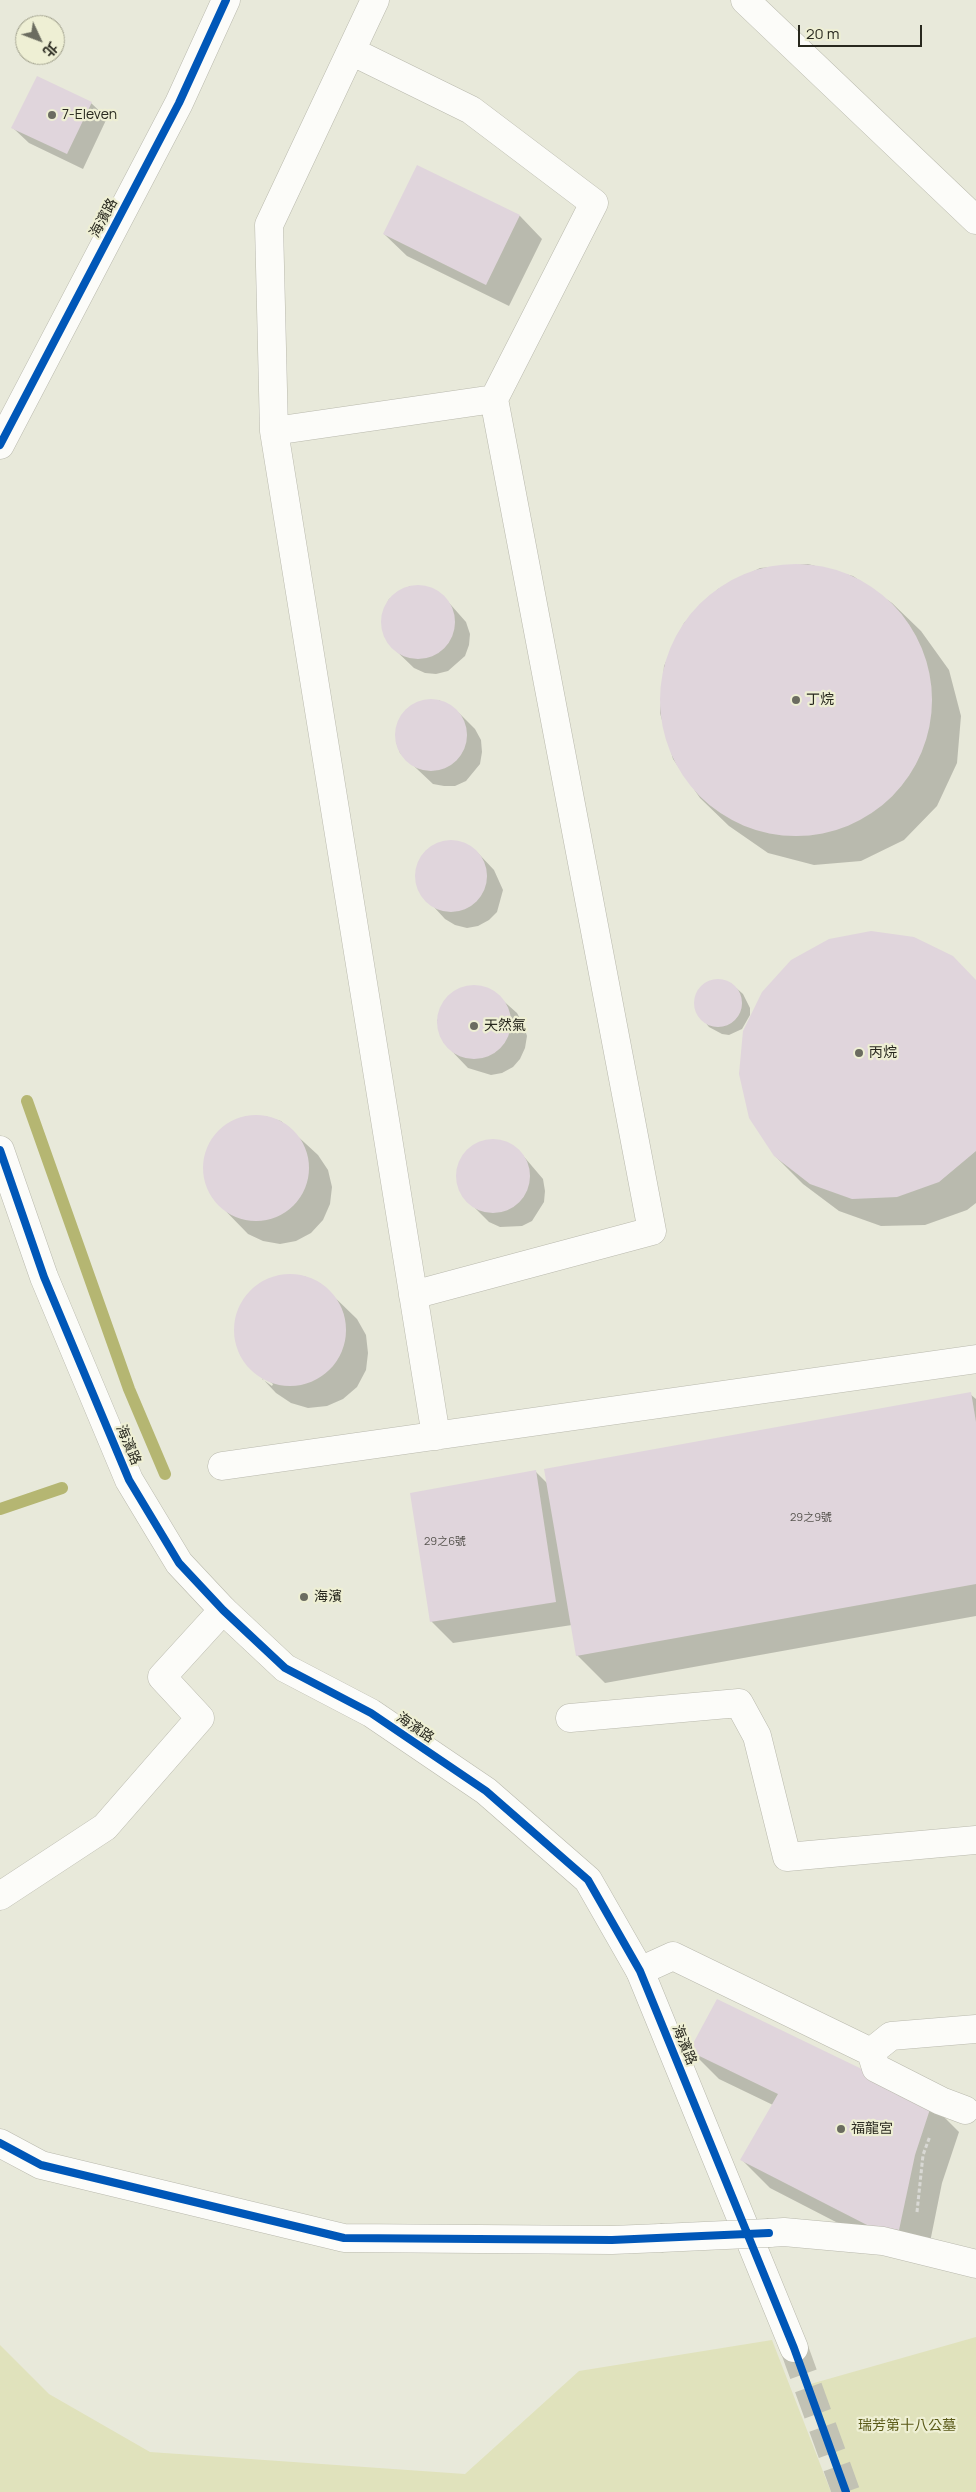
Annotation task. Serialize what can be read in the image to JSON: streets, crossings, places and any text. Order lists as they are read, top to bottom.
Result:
{
  "streets": {
    "main road": ["海濱路"]
  },
  "parks": ["瑞芳第十八公墓"],
  "places": [
    "7-Eleven",
    "丁烷",
    "天然氣",
    "丙烷",
    "海濱",
    "福龍宮"
  ],
  "house_numbers": ["29之9號", "29之6號"],
  "scale_bar": "20 m",
  "north": "bottom right"
}
